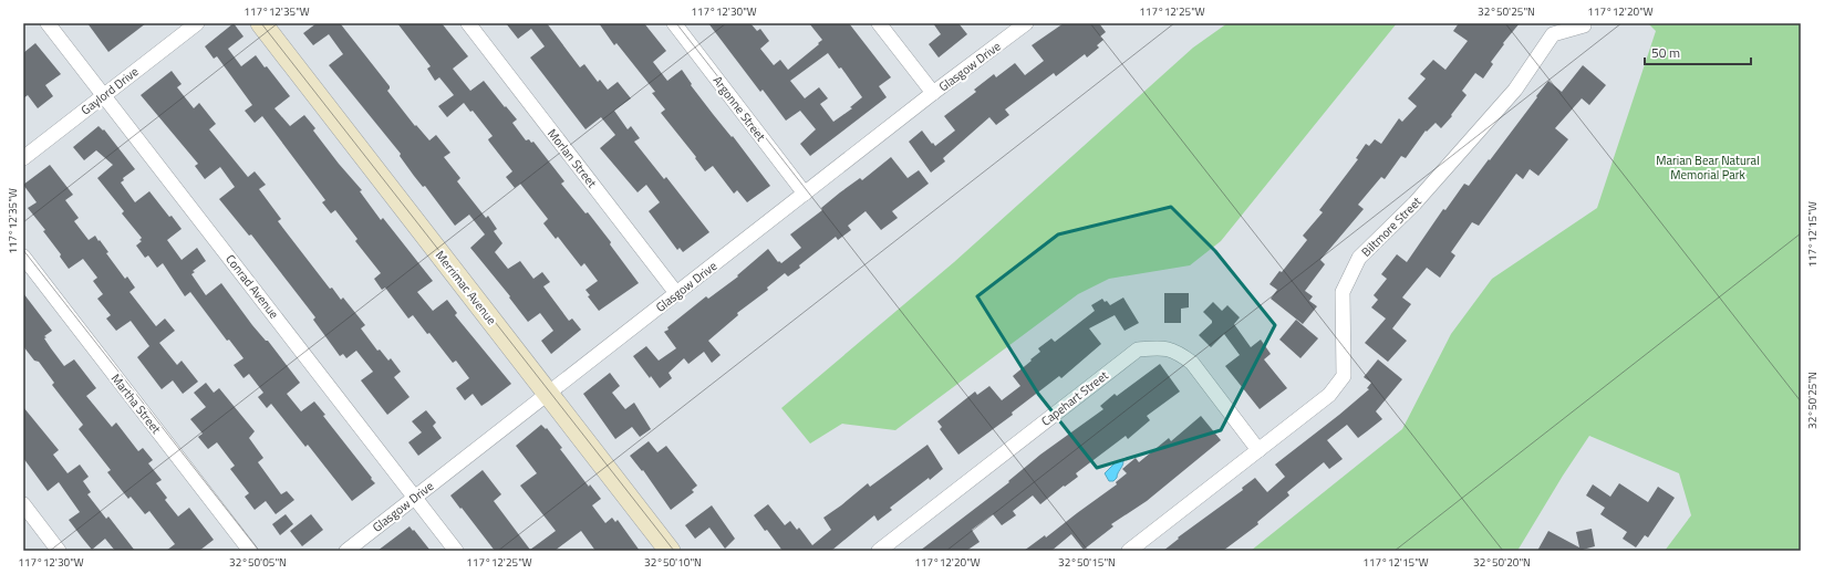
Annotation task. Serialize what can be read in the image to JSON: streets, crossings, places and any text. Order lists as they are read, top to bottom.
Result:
{
  "streets": {
    "street": [
      "Glasgow Drive",
      "Gaylord Drive",
      "Argonne Street",
      "Morlan Street",
      "Biltmore Street",
      "Conrad Avenue",
      "Merrimac Avenue",
      "Capehart Street",
      "Martha Street"
    ]
  },
  "crossings": [
    ["Glasgow Drive", "Argonne Street"],
    ["Glasgow Drive", "Morlan Street"],
    ["Glasgow Drive", "Conrad Avenue"],
    ["Glasgow Drive", "Merrimac Avenue"],
    ["Gaylord Drive", "Conrad Avenue"],
    ["Biltmore Street", "Capehart Street"]
  ],
  "parks": ["Marian Bear Natural Memorial Park"],
  "scale_bar": "50 m",
  "coordinates": [
    "117°12'35\"W",
    "117°12'30\"W",
    "117°12'25\"W",
    "32°50'25\"N",
    "117°12'20\"W",
    "117°12'15\"W",
    "32°50'05\"N",
    "32°50'10\"N",
    "32°50'15\"N",
    "32°50'20\"N"
  ]
}
